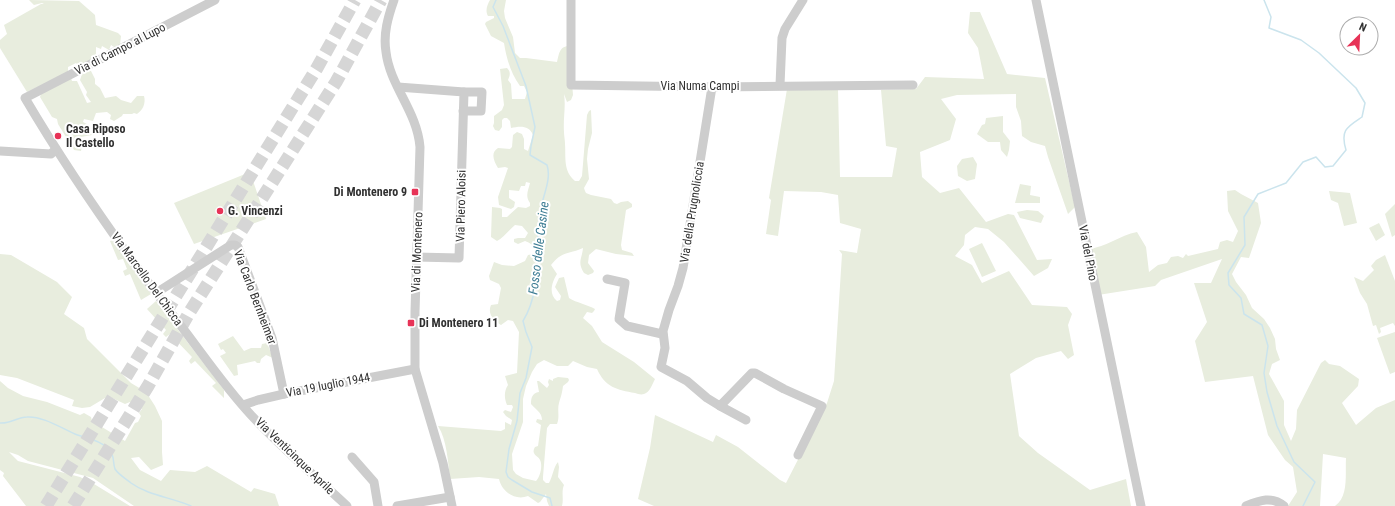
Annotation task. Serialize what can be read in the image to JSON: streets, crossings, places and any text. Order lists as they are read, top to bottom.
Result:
{
  "streets": {
    "street": [
      "Via di Campo al Lupo",
      "Via Numa Campi",
      "Via Piero Aloisi",
      "Via della Prugnoliccia",
      "Via di Montenero",
      "Via del Pino",
      "Via Marcello Del Chicca",
      "Via Carlo Bernheimer",
      "Via 19 luglio 1944",
      "Via Venticinque Aprile"
    ]
  },
  "crossings": [
    ["Via di Campo al Lupo", "Via Marcello Del Chicca"],
    ["Via Numa Campi", "Via della Prugnoliccia"],
    ["Via Piero Aloisi", "Via di Montenero"],
    ["Via di Montenero", "Via 19 luglio 1944"],
    ["Via Marcello Del Chicca", "Via Carlo Bernheimer"],
    ["Via Marcello Del Chicca", "Via 19 luglio 1944"],
    ["Via Marcello Del Chicca", "Via Venticinque Aprile"],
    ["Via Carlo Bernheimer", "Via 19 luglio 1944"],
    ["Via 19 luglio 1944", "Via Venticinque Aprile"]
  ],
  "water": ["Fosso delle Casine"],
  "places": {
    "other": ["Casa Riposo Il Castello", "G. Vincenzi"],
    "transit": ["Di Montenero 9", "Di Montenero 11"]
  },
  "north": "top right"
}
